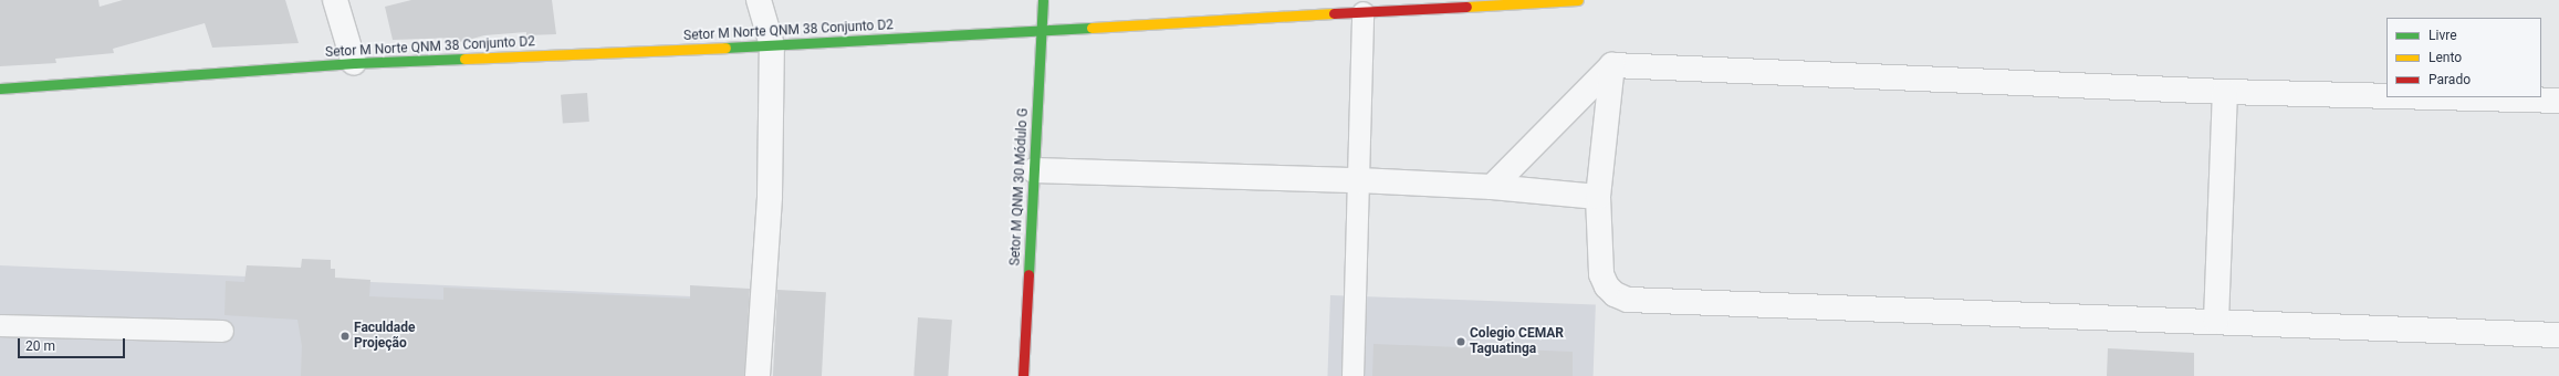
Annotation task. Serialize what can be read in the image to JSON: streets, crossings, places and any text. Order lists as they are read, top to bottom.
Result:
{
  "streets": {
    "street": ["Setor M Norte QNM 38 Conjunto D2", "Setor M QNM 30 Módulo G"]
  },
  "crossings": [
    ["Setor M Norte QNM 38 Conjunto D2", "Setor M QNM 30 Módulo G"]
  ],
  "places": ["Faculdade Projeção", "Colegio CEMAR Taguatinga"],
  "legend": ["Livre", "Lento", "Parado"],
  "scale_bar": "20 m"
}
